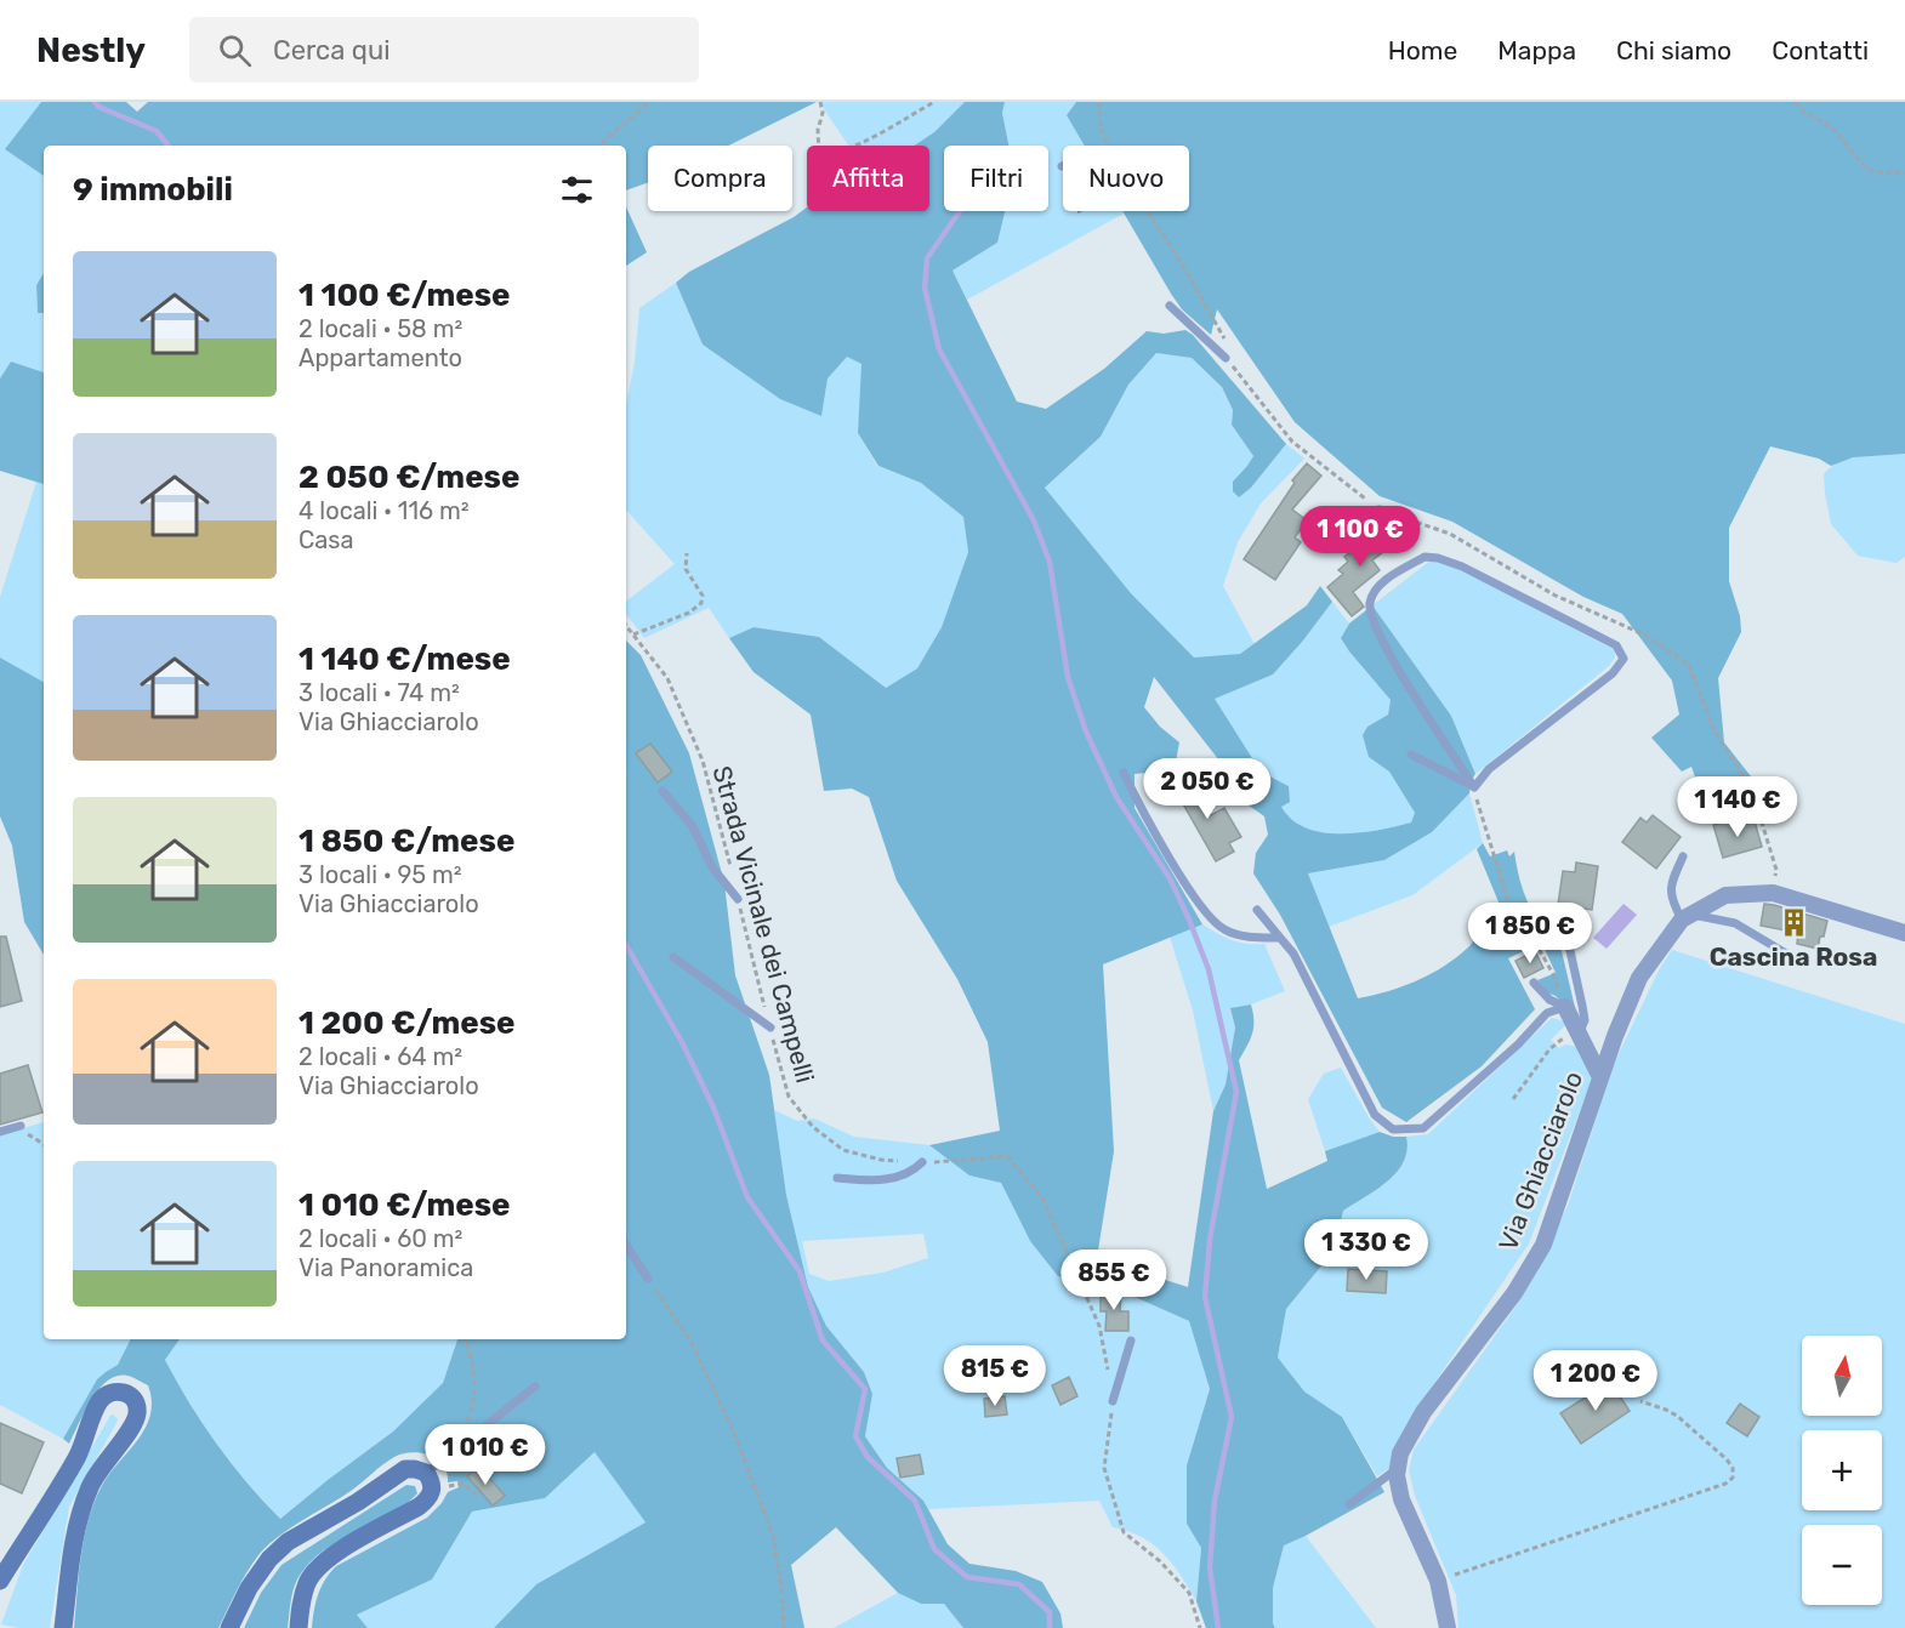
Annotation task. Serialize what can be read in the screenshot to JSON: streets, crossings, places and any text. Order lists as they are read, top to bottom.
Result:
{
  "streets": {
    "street": ["Via Ghiacciarolo"],
    "path": ["Strada Vicinale dei Campelli"]
  },
  "places": {
    "building": ["Cascina Rosa"]
  },
  "north": "top",
  "page": {
    "header": "Nestly",
    "search": "Cerca qui",
    "nav": [
      "Home",
      "Mappa",
      "Chi siamo",
      "Contatti"
    ],
    "chip": [
      "Compra",
      "Affitta",
      "Filtri",
      "Nuovo"
    ],
    "heading": "9 immobili",
    "list": [
      {
        "name": "1 100 €/mese",
        "note": "2 locali · 58 m² · Appartamento"
      },
      {
        "name": "2 050 €/mese",
        "note": "4 locali · 116 m² · Casa"
      },
      {
        "name": "1 140 €/mese",
        "note": "3 locali · 74 m² · Via Ghiacciarolo"
      },
      {
        "name": "1 850 €/mese",
        "note": "3 locali · 95 m² · Via Ghiacciarolo"
      },
      {
        "name": "1 200 €/mese",
        "note": "2 locali · 64 m² · Via Ghiacciarolo"
      },
      {
        "name": "1 010 €/mese",
        "note": "2 locali · 60 m² · Via Panoramica"
      }
    ],
    "price": [
      "1 100 €",
      "2 050 €",
      "1 140 €",
      "1 850 €",
      "1 330 €",
      "855 €",
      "815 €",
      "1 200 €",
      "1 010 €"
    ],
    "map_buttons": ["+", "−"]
  }
}
